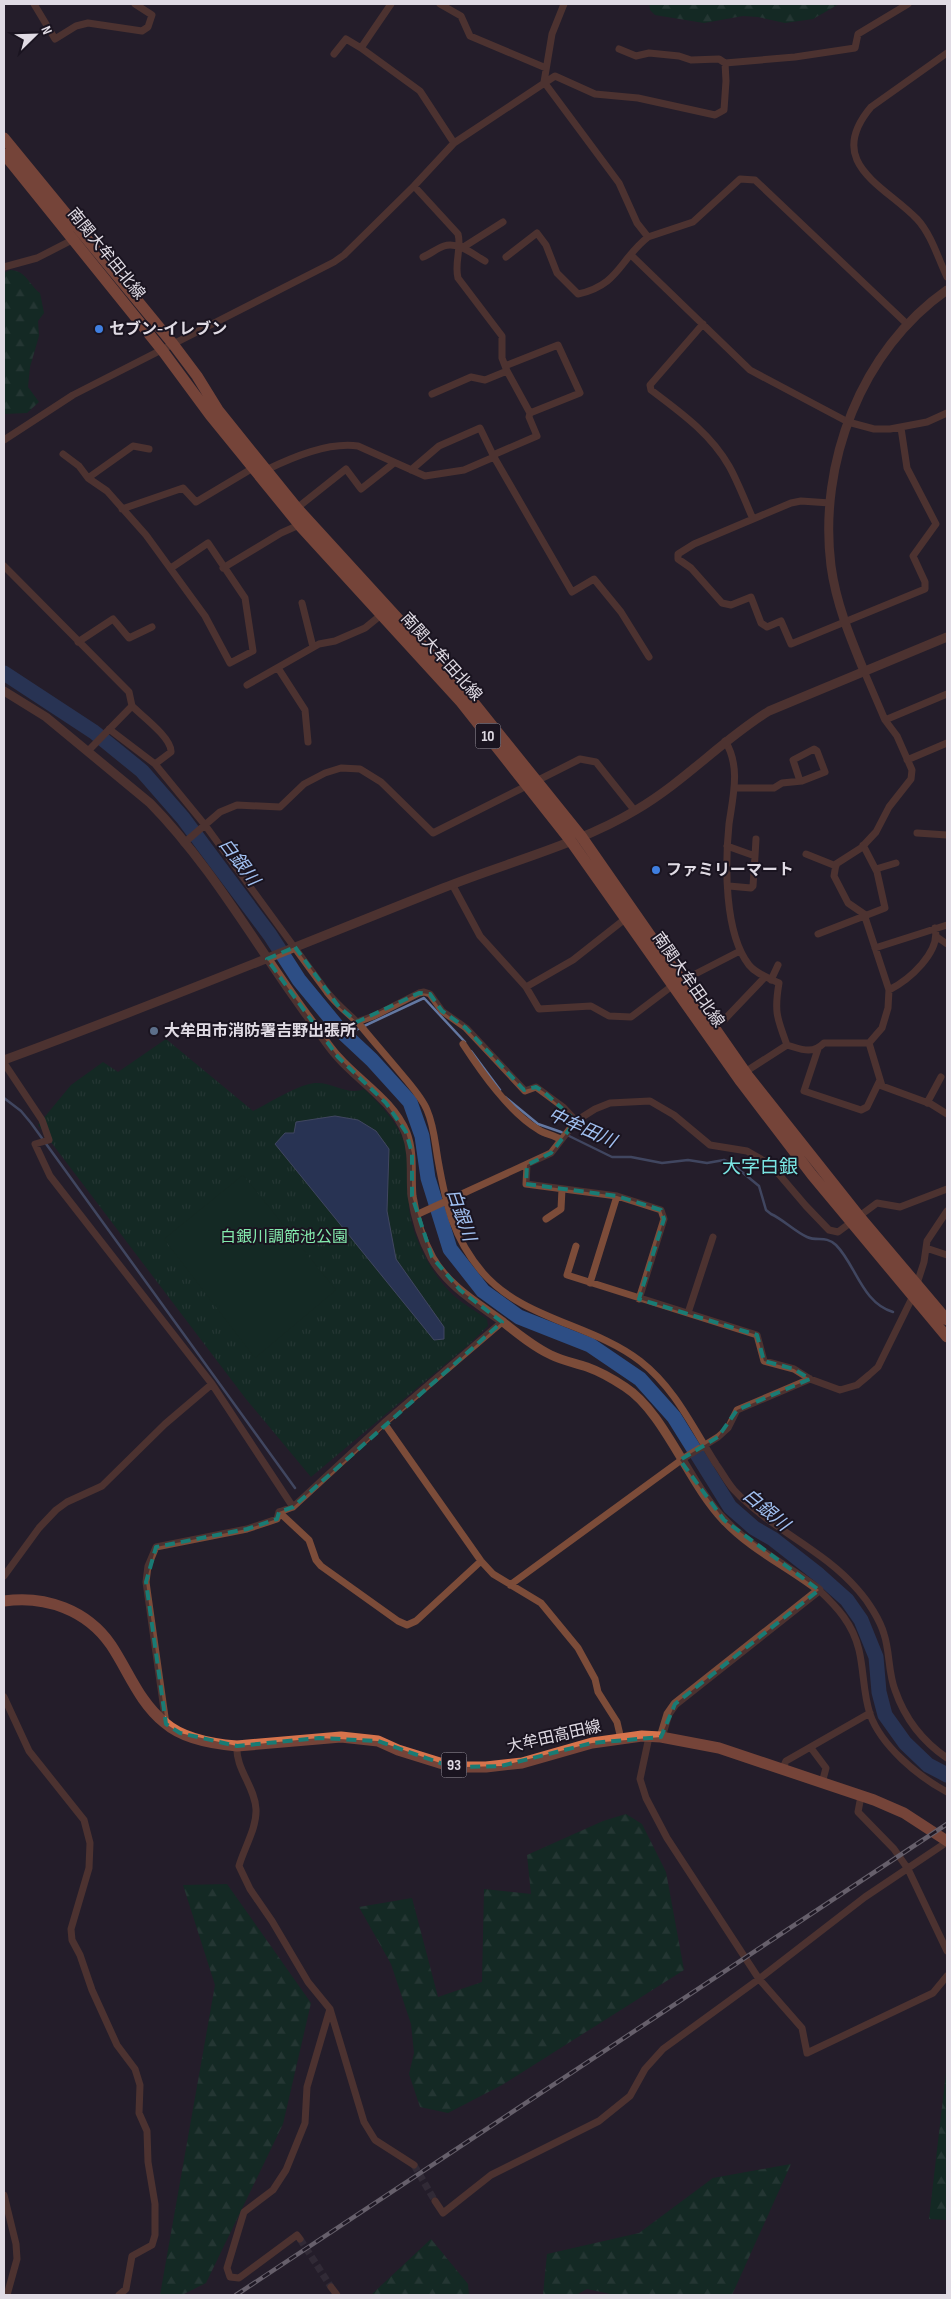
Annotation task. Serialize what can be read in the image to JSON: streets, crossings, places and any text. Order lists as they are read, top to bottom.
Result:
{
  "streets": {
    "main road": [
      "南関大牟田北線",
      "10",
      "大牟田高田線",
      "93"
    ]
  },
  "districts": ["大字白銀"],
  "water": ["白銀川", "中牟田川"],
  "parks": ["白銀川調節池公園"],
  "places": ["セブン-イレブン", "ファミリーマート", "大牟田市消防署吉野出張所"],
  "north": "top right"
}
